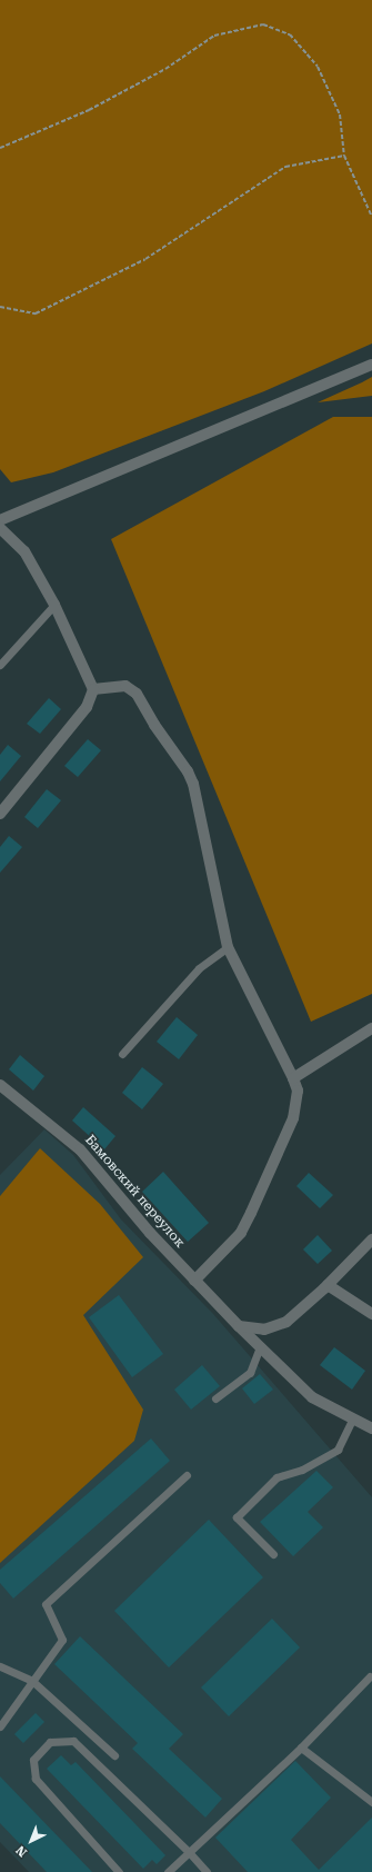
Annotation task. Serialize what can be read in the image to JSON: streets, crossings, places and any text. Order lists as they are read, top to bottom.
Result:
{
  "streets": {
    "street": ["Бамовский переулок"]
  },
  "north": "bottom left"
}
